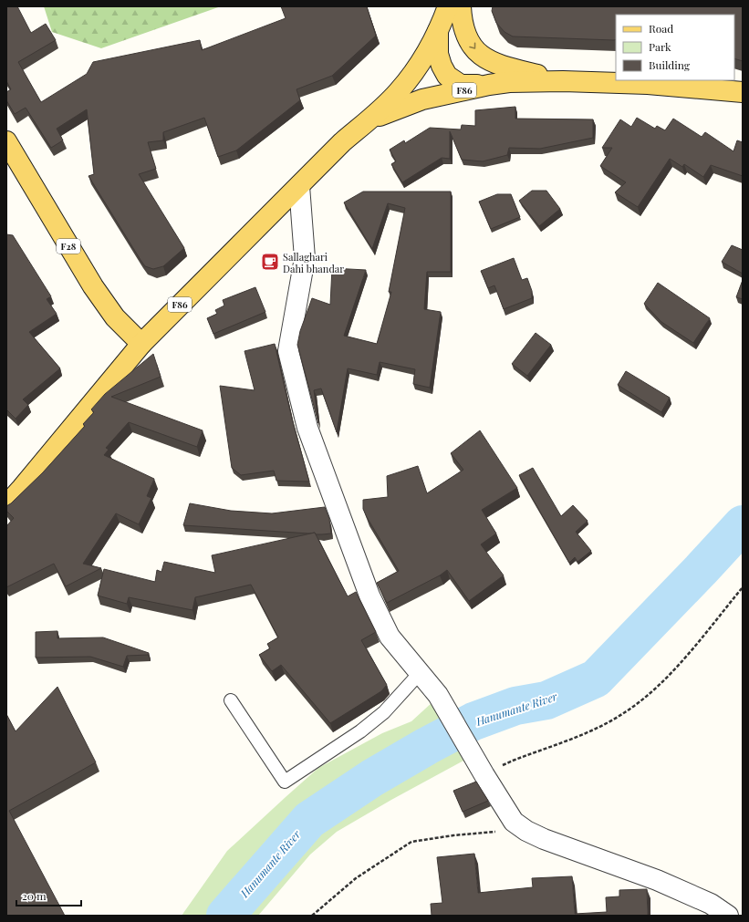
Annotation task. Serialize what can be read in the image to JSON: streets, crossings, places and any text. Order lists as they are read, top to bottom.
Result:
{
  "streets": {
    "main road": ["F86", "F28"]
  },
  "crossings": [
    ["F86", "F28"]
  ],
  "water": ["Hanumante River"],
  "places": {
    "cafe": ["Sallaghari Dahi bhandar"]
  },
  "legend": ["Road", "Park", "Building"],
  "scale_bar": "20 m"
}
